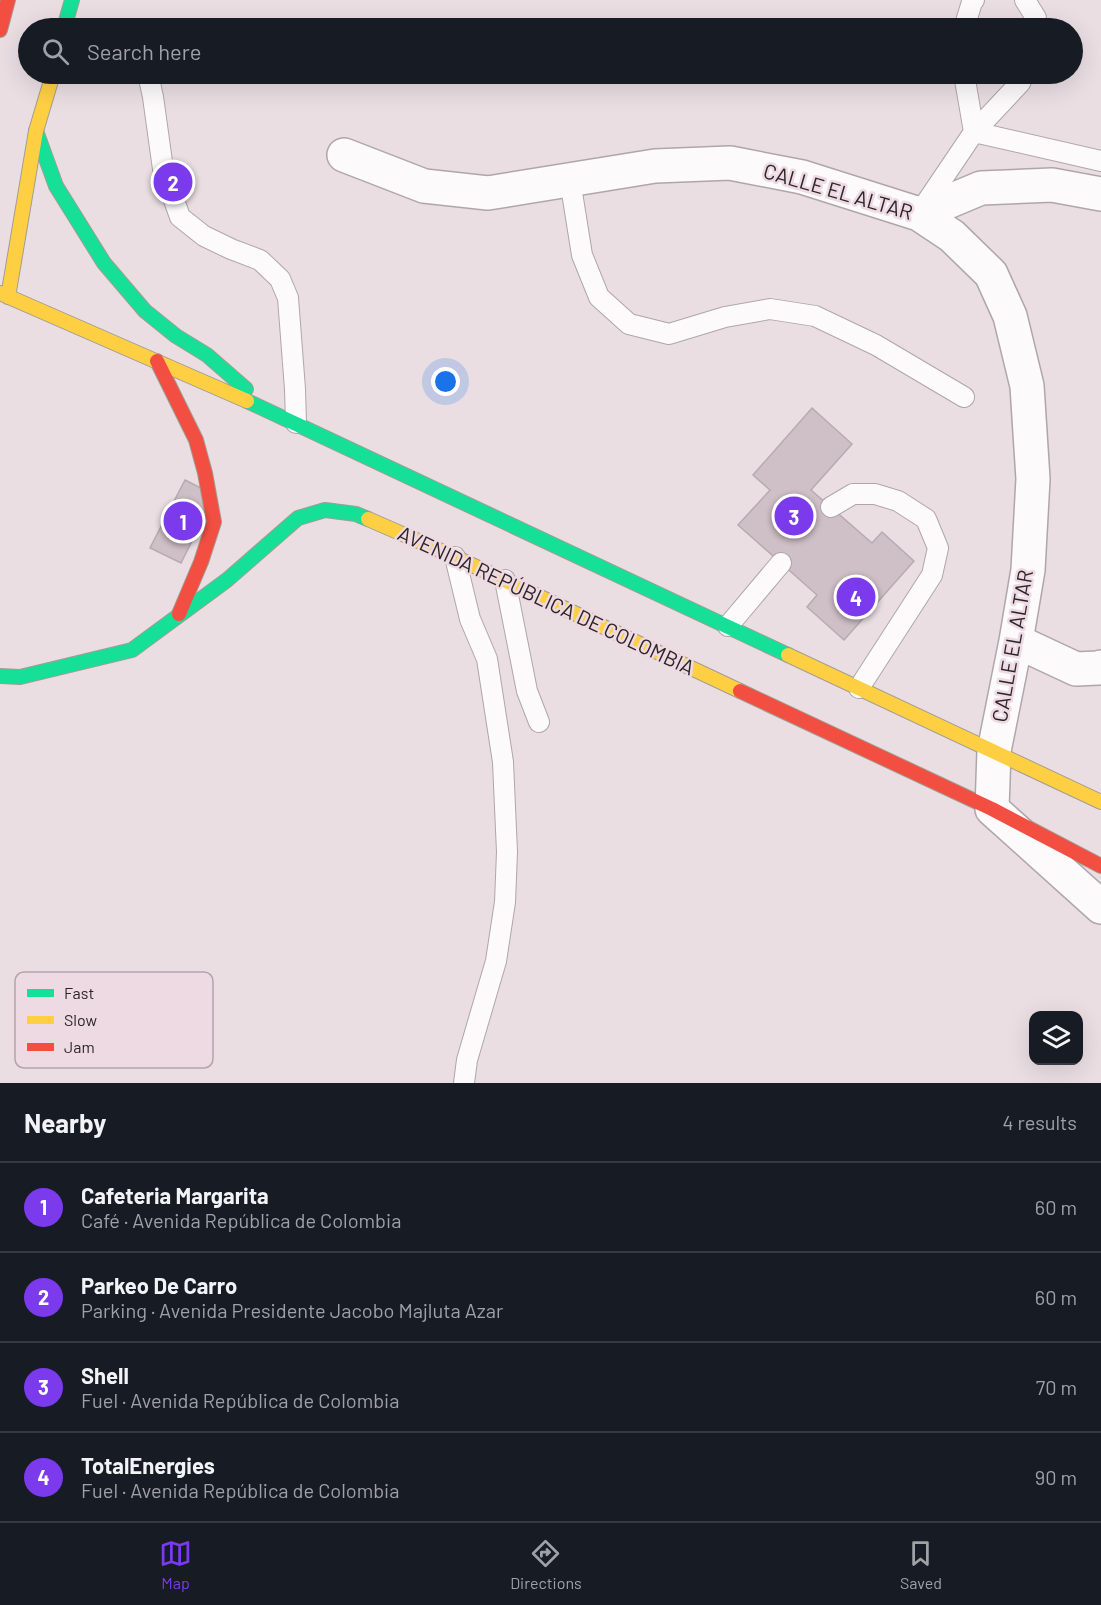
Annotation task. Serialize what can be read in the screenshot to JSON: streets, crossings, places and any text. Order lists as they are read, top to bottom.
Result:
{
  "streets": {
    "main road": ["AVENIDA REPÚBLICA DE COLOMBIA"],
    "street": ["CALLE EL ALTAR"]
  },
  "crossings": [
    ["CALLE EL ALTAR", "AVENIDA REPÚBLICA DE COLOMBIA"]
  ],
  "legend": ["Fast", "Slow", "Jam"],
  "page": {
    "search": "Search here",
    "pins": [
      "2",
      "3",
      "1",
      "4"
    ],
    "heading": ["Nearby", "4 results"],
    "list": [
      {
        "mark": "1",
        "name": "Cafeteria Margarita",
        "note": "Café · Avenida República de Colombia",
        "value": "60 m"
      },
      {
        "mark": "2",
        "name": "Parkeo De Carro",
        "note": "Parking · Avenida Presidente Jacobo Majluta Azar",
        "value": "60 m"
      },
      {
        "mark": "3",
        "name": "Shell",
        "note": "Fuel · Avenida República de Colombia",
        "value": "70 m"
      },
      {
        "mark": "4",
        "name": "TotalEnergies",
        "note": "Fuel · Avenida República de Colombia",
        "value": "90 m"
      }
    ],
    "nav": ["Map", "Directions", "Saved"]
  }
}
